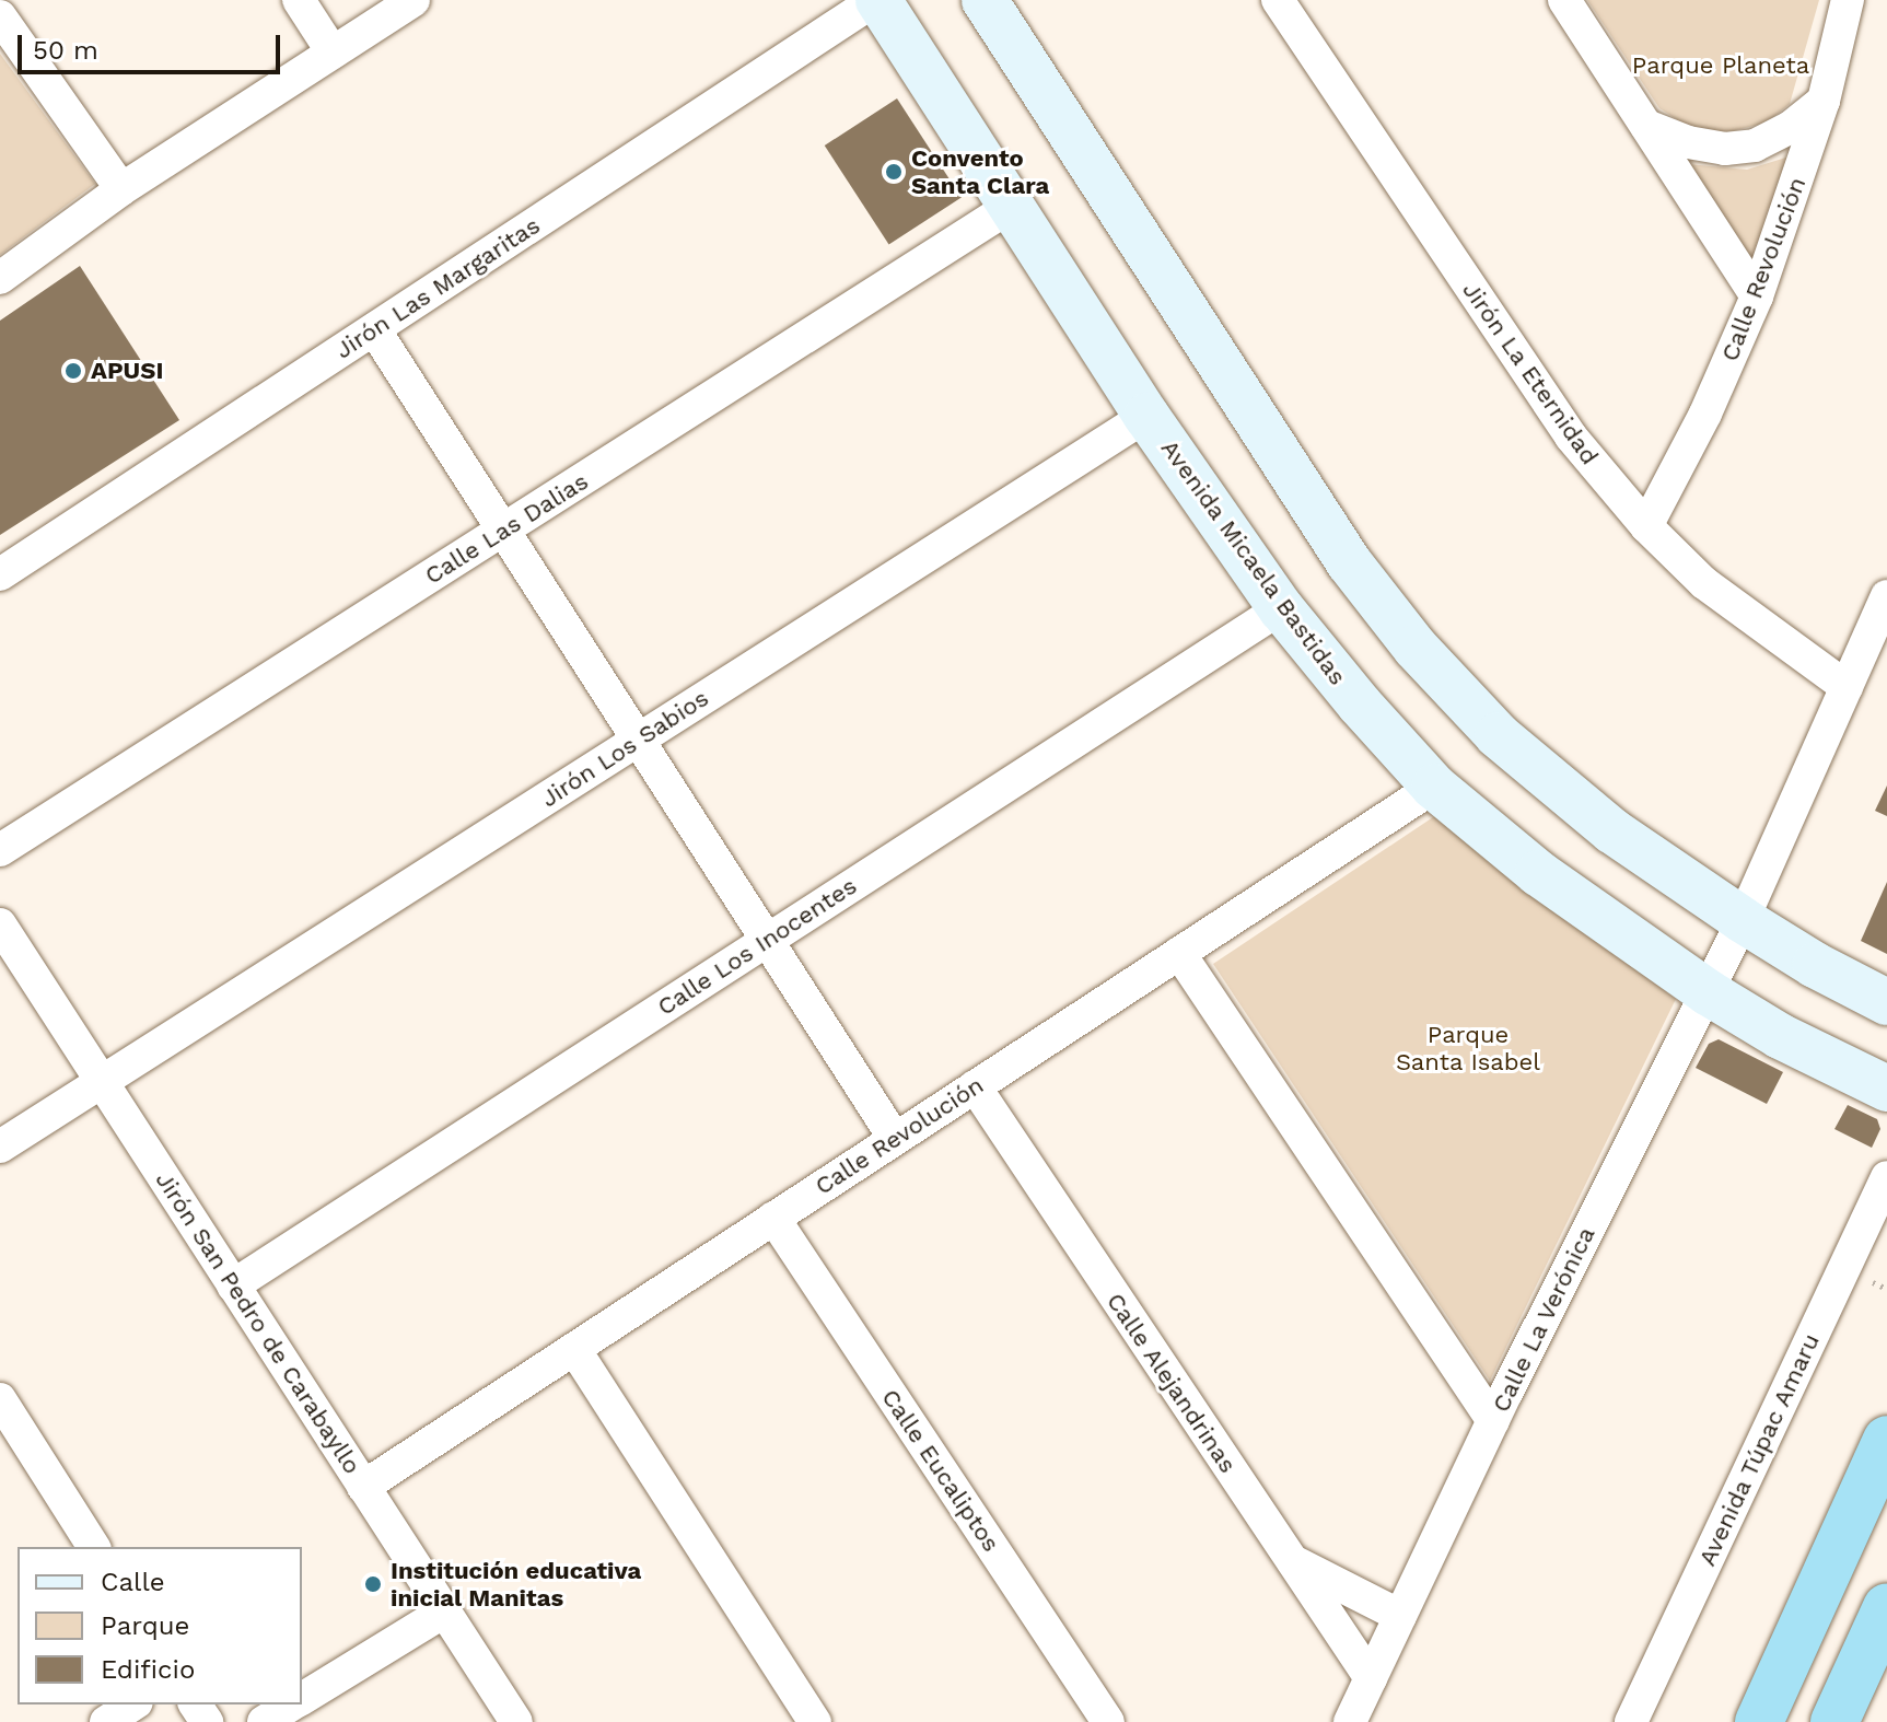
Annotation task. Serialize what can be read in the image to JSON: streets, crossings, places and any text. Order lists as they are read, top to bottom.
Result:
{
  "streets": {
    "street": [
      "Calle Revolución",
      "Jirón Las Margaritas",
      "Jirón La Eternidad",
      "Calle Las Dalias",
      "Avenida Micaela Bastidas",
      "Jirón Los Sabios",
      "Calle Los Inocentes",
      "Calle La Verónica",
      "Jirón San Pedro de Carabayllo",
      "Calle Alejandrinas",
      "Avenida Túpac Amaru",
      "Calle Eucaliptos"
    ]
  },
  "crossings": [
    ["Calle Revolución", "Jirón La Eternidad"],
    ["Calle Revolución", "Avenida Micaela Bastidas"],
    ["Calle Revolución", "Jirón San Pedro de Carabayllo"],
    ["Calle Revolución", "Calle Alejandrinas"],
    ["Calle Revolución", "Calle Eucaliptos"],
    ["Jirón Las Margaritas", "Avenida Micaela Bastidas"],
    ["Jirón La Eternidad", "Calle La Verónica"],
    ["Calle Las Dalias", "Avenida Micaela Bastidas"],
    ["Avenida Micaela Bastidas", "Jirón Los Sabios"],
    ["Avenida Micaela Bastidas", "Calle Los Inocentes"],
    ["Avenida Micaela Bastidas", "Calle La Verónica"],
    ["Jirón Los Sabios", "Jirón San Pedro de Carabayllo"],
    ["Calle Los Inocentes", "Jirón San Pedro de Carabayllo"],
    ["Calle La Verónica", "Calle Alejandrinas"]
  ],
  "parks": ["Parque Planeta", "Parque Santa Isabel"],
  "places": ["Convento Santa Clara", "APUSI", "Institución educativa inicial Manitas"],
  "legend": ["Calle", "Parque", "Edificio"],
  "scale_bar": "50 m"
}
